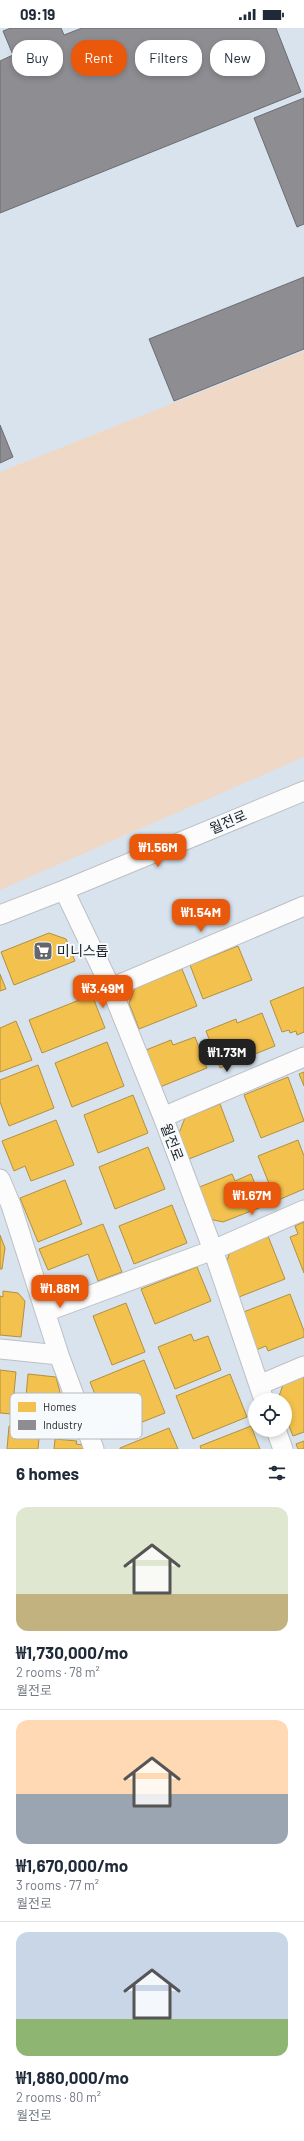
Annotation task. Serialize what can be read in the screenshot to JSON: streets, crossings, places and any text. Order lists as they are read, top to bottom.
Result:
{
  "streets": {
    "street": ["월전로"]
  },
  "places": {
    "supermarket": ["미니스톱"]
  },
  "legend": ["Homes", "Industry"],
  "page": {
    "status": "09:19",
    "chip": [
      "Buy",
      "Rent",
      "Filters",
      "New"
    ],
    "price": [
      "₩1.56M",
      "₩1.54M",
      "₩3.49M",
      "₩1.73M",
      "₩1.67M",
      "₩1.88M"
    ],
    "heading": "6 homes",
    "list": [
      {
        "name": "₩1,730,000/mo",
        "note": "2 rooms · 78 m² · 월전로"
      },
      {
        "name": "₩1,670,000/mo",
        "note": "3 rooms · 77 m² · 월전로"
      },
      {
        "name": "₩1,880,000/mo",
        "note": "2 rooms · 80 m² · 월전로"
      }
    ]
  }
}
